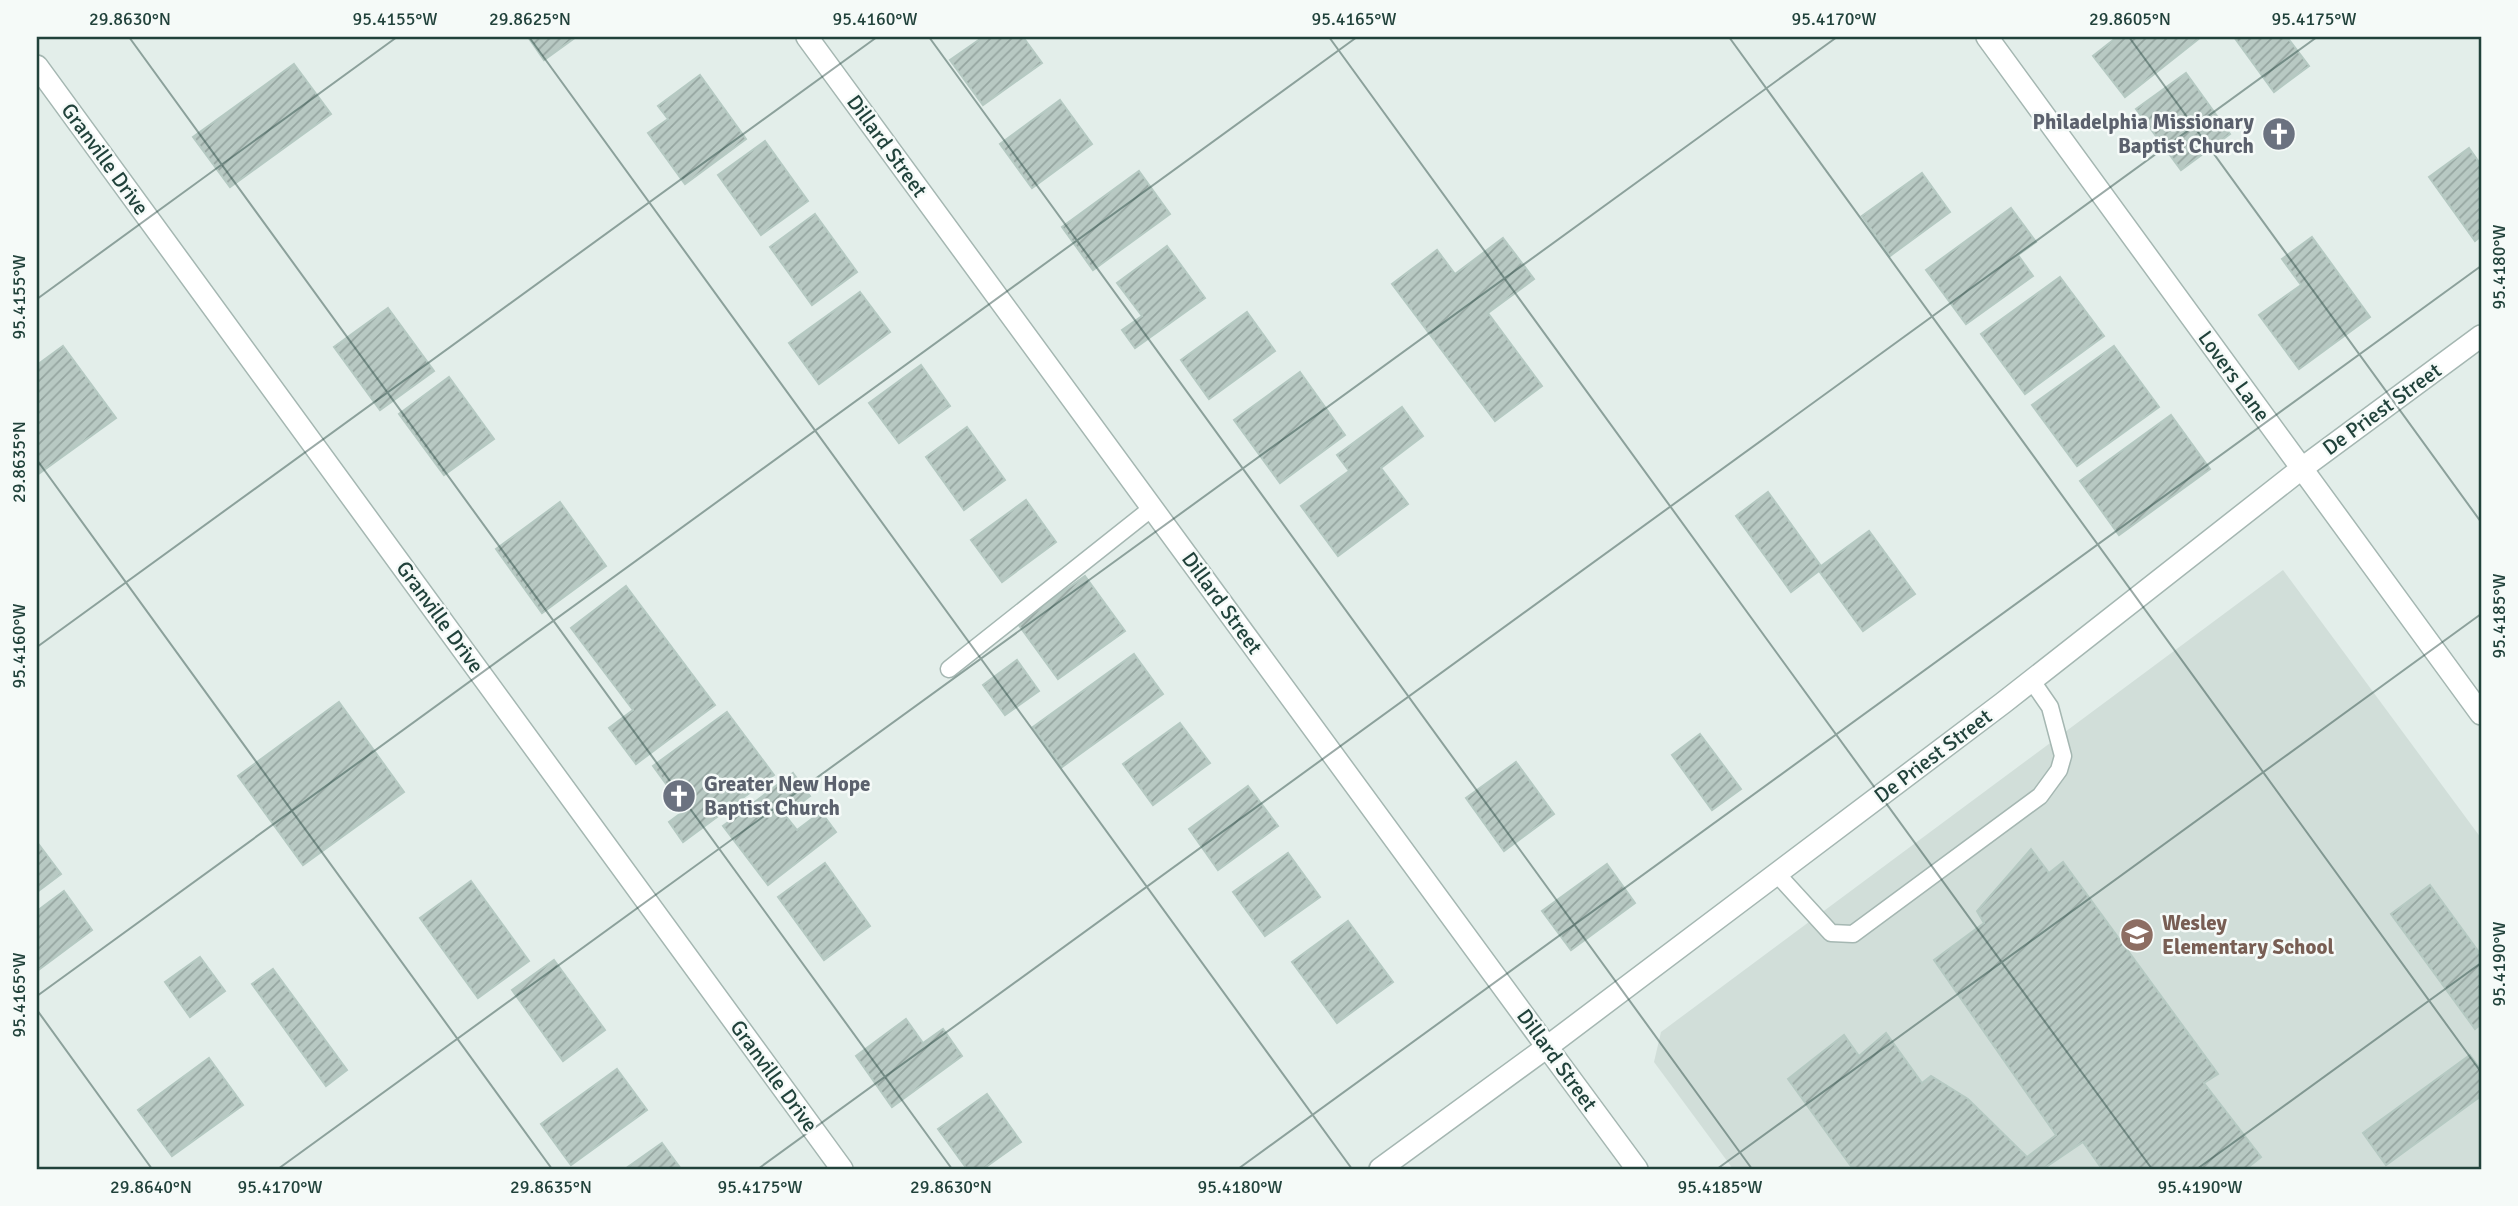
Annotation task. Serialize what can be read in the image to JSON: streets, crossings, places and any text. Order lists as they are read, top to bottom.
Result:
{
  "streets": {
    "street": [
      "Dillard Street",
      "Granville Drive",
      "Lovers Lane",
      "De Priest Street"
    ]
  },
  "crossings": [
    ["Dillard Street", "De Priest Street"],
    ["Lovers Lane", "De Priest Street"]
  ],
  "places": {
    "church": ["Philadelphia Missionary Baptist Church", "Greater New Hope Baptist Church"],
    "school or university": ["Wesley Elementary School"]
  },
  "coordinates": [
    "29.8630°N",
    "95.4155°W",
    "29.8625°N",
    "95.4160°W",
    "95.4165°W",
    "95.4170°W",
    "29.8605°N",
    "95.4175°W",
    "95.4180°W",
    "29.8635°N",
    "95.4185°W",
    "95.4190°W",
    "29.8640°N"
  ]
}
